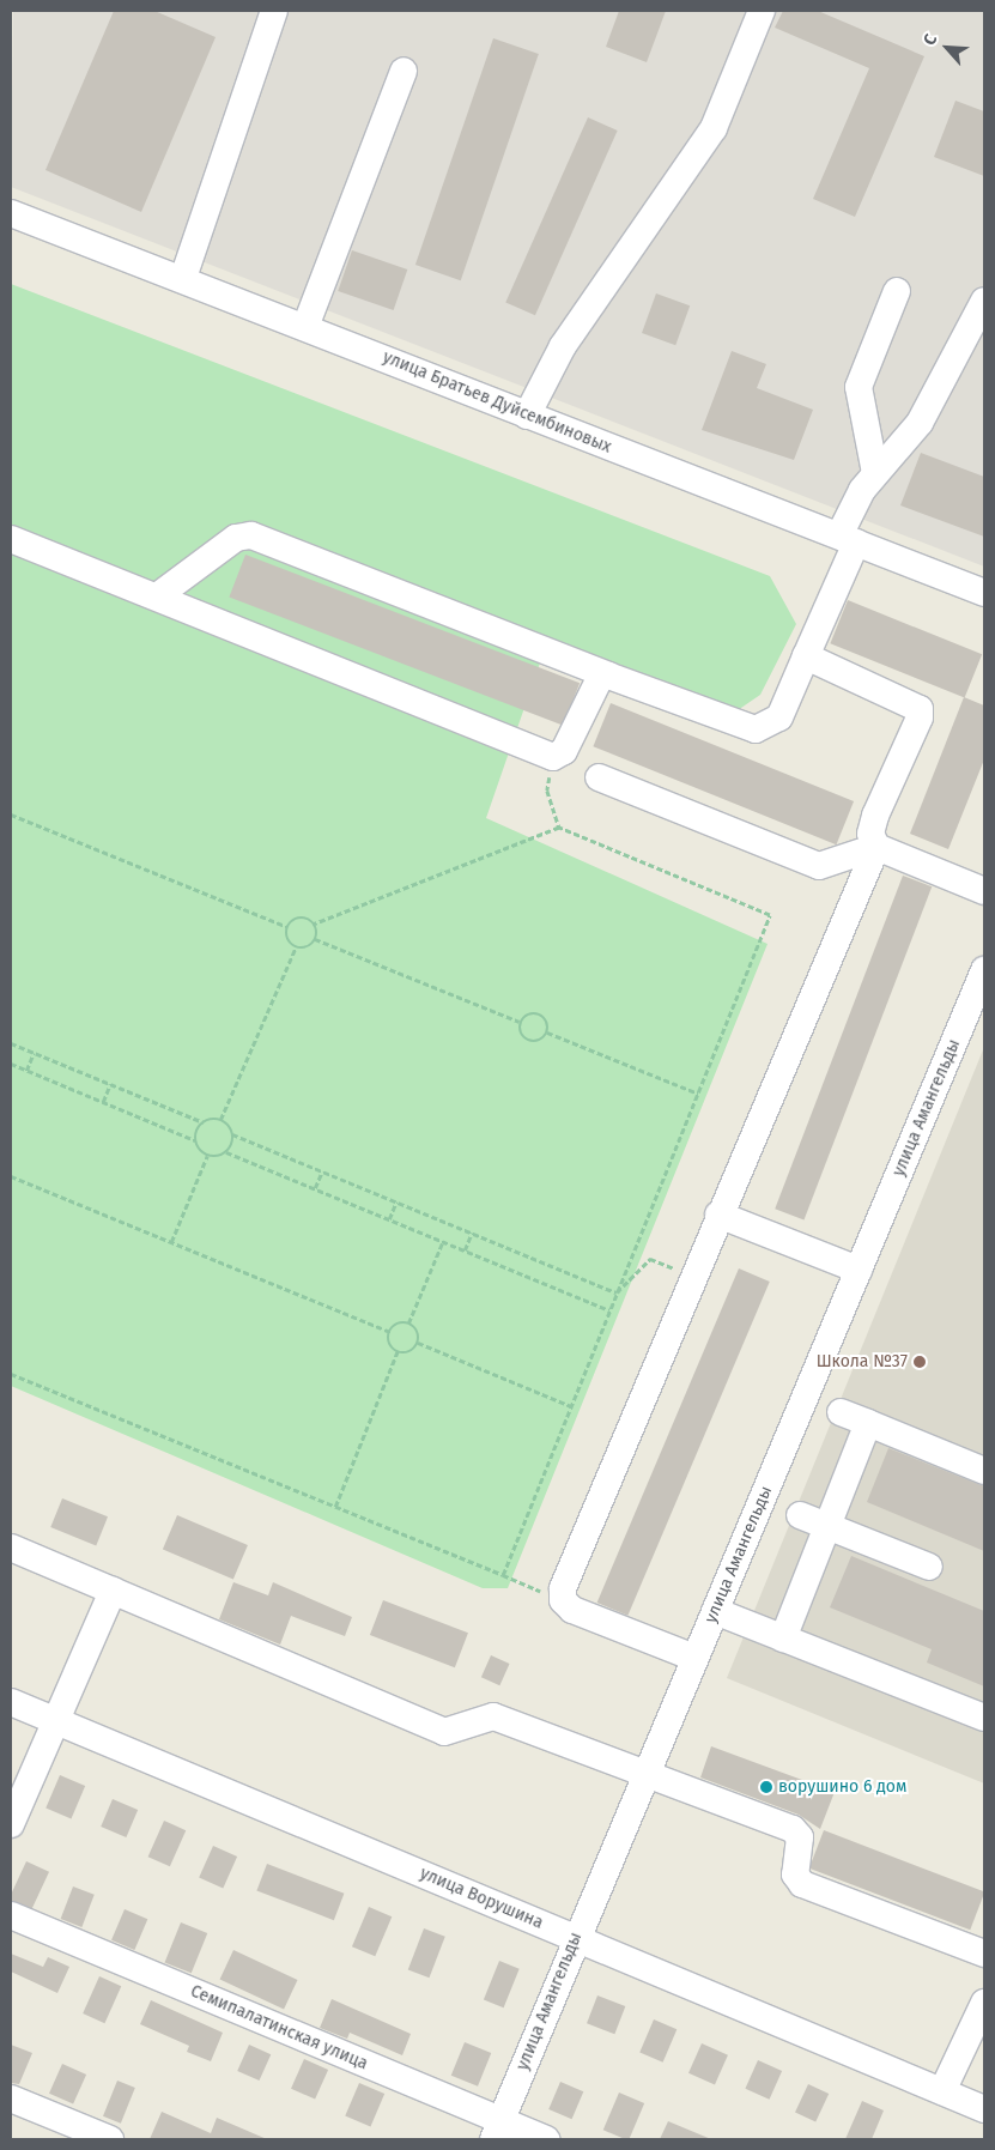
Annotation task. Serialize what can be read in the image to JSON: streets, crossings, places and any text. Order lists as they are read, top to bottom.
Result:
{
  "streets": {
    "street": [
      "улица Братьев Дуйсембиновых",
      "улица Амангельды",
      "улица Ворушина",
      "Семипалатинская улица"
    ]
  },
  "crossings": [
    ["улица Амангельды", "улица Ворушина"],
    ["улица Амангельды", "Семипалатинская улица"]
  ],
  "places": ["Школа №37", "ворушино 6 дом"],
  "north": "top left"
}
